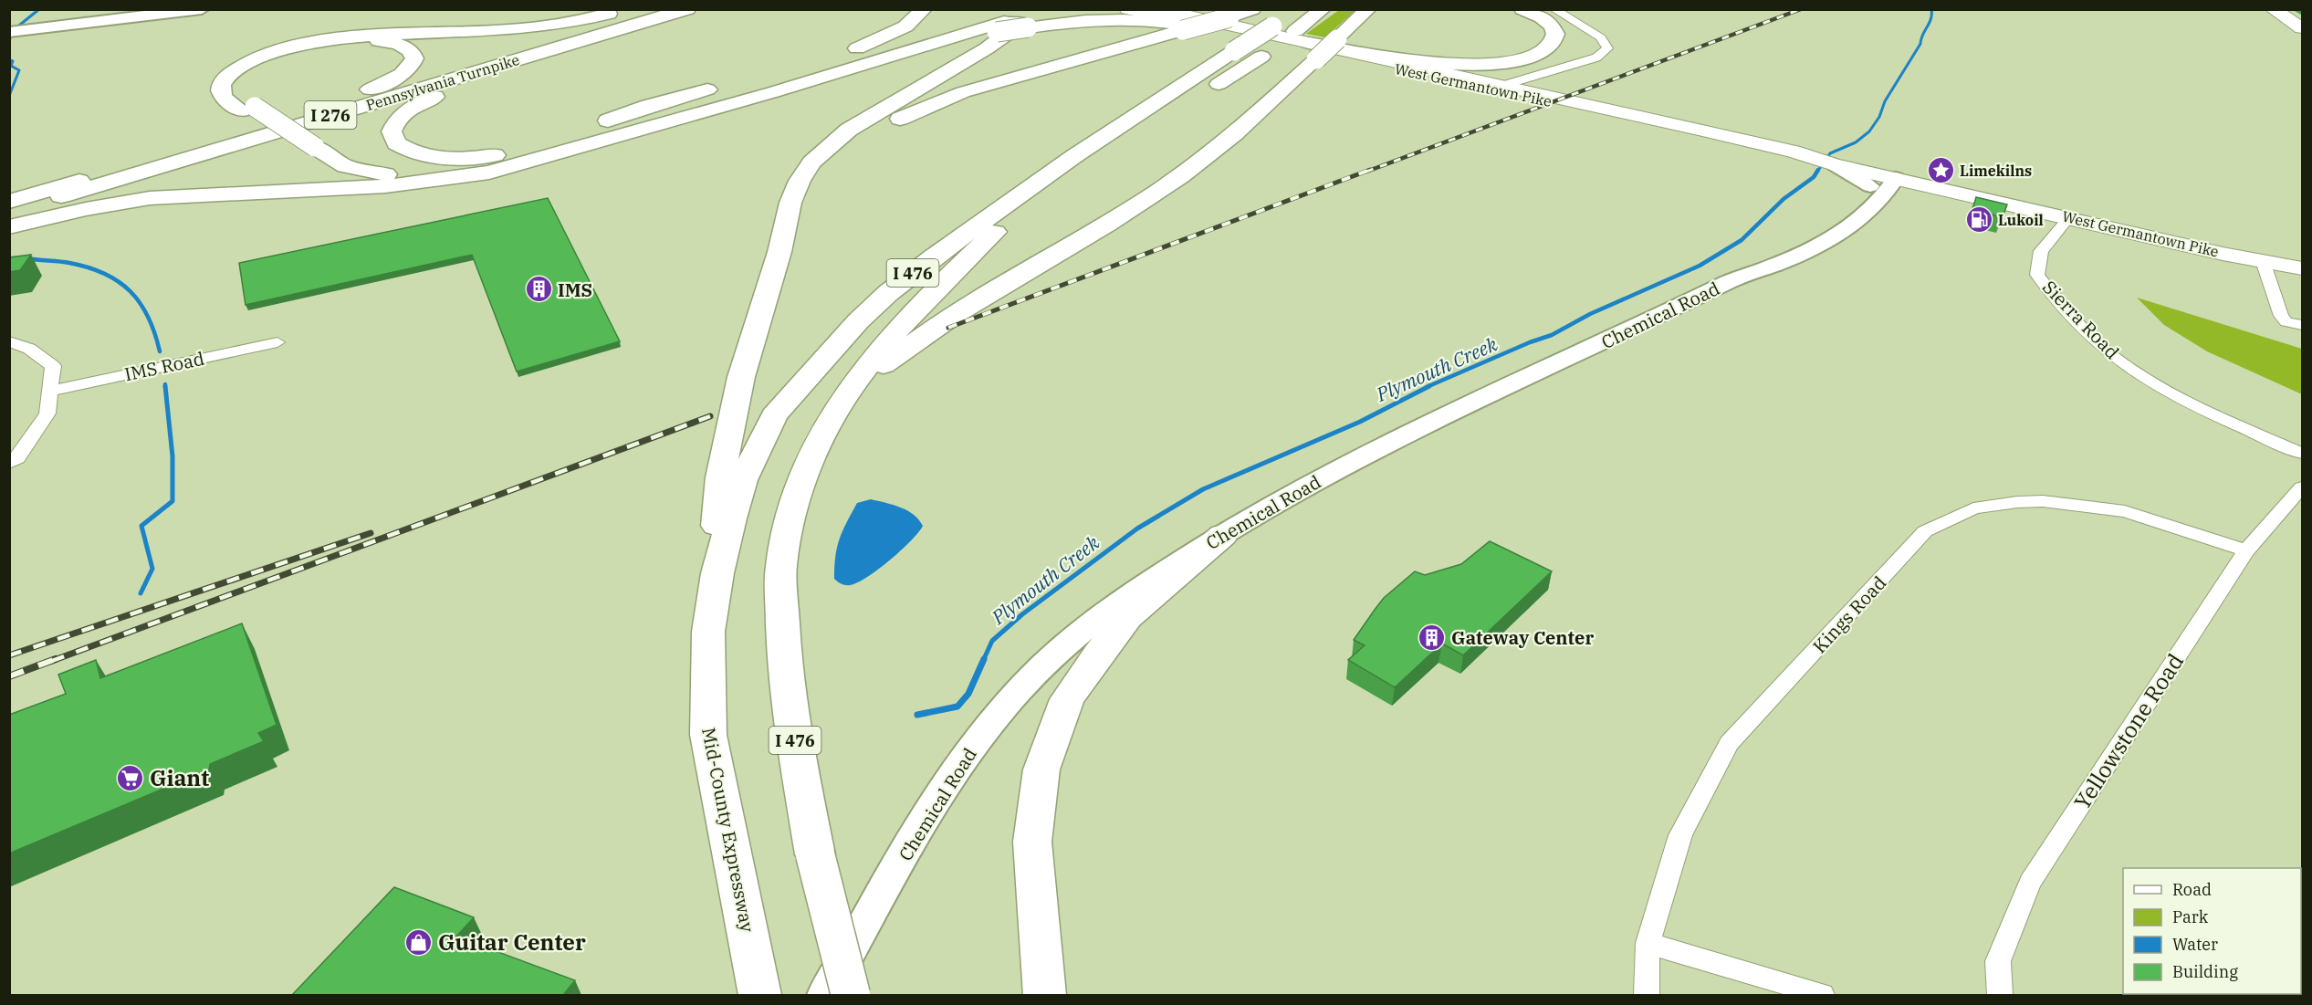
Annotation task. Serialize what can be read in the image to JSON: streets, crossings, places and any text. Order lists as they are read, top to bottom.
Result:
{
  "streets": {
    "highway": [
      "Pennsylvania Turnpike",
      "I 276",
      "I 476",
      "Mid-County Expressway"
    ],
    "main road": ["West Germantown Pike", "Chemical Road"],
    "street": [
      "Sierra Road",
      "IMS Road",
      "Kings Road",
      "Yellowstone Road"
    ]
  },
  "crossings": [
    ["West Germantown Pike", "I 476"],
    ["West Germantown Pike", "Chemical Road"],
    ["West Germantown Pike", "Sierra Road"],
    ["I 476", "Mid-County Expressway"],
    ["Kings Road", "Yellowstone Road"]
  ],
  "water": ["Plymouth Creek"],
  "places": {
    "place": ["Limekilns"],
    "fuel station": ["Lukoil"],
    "building": ["IMS", "Gateway Center"],
    "supermarket": ["Giant"],
    "shop": ["Guitar Center"]
  },
  "legend": [
    "Road",
    "Park",
    "Water",
    "Building"
  ]
}
